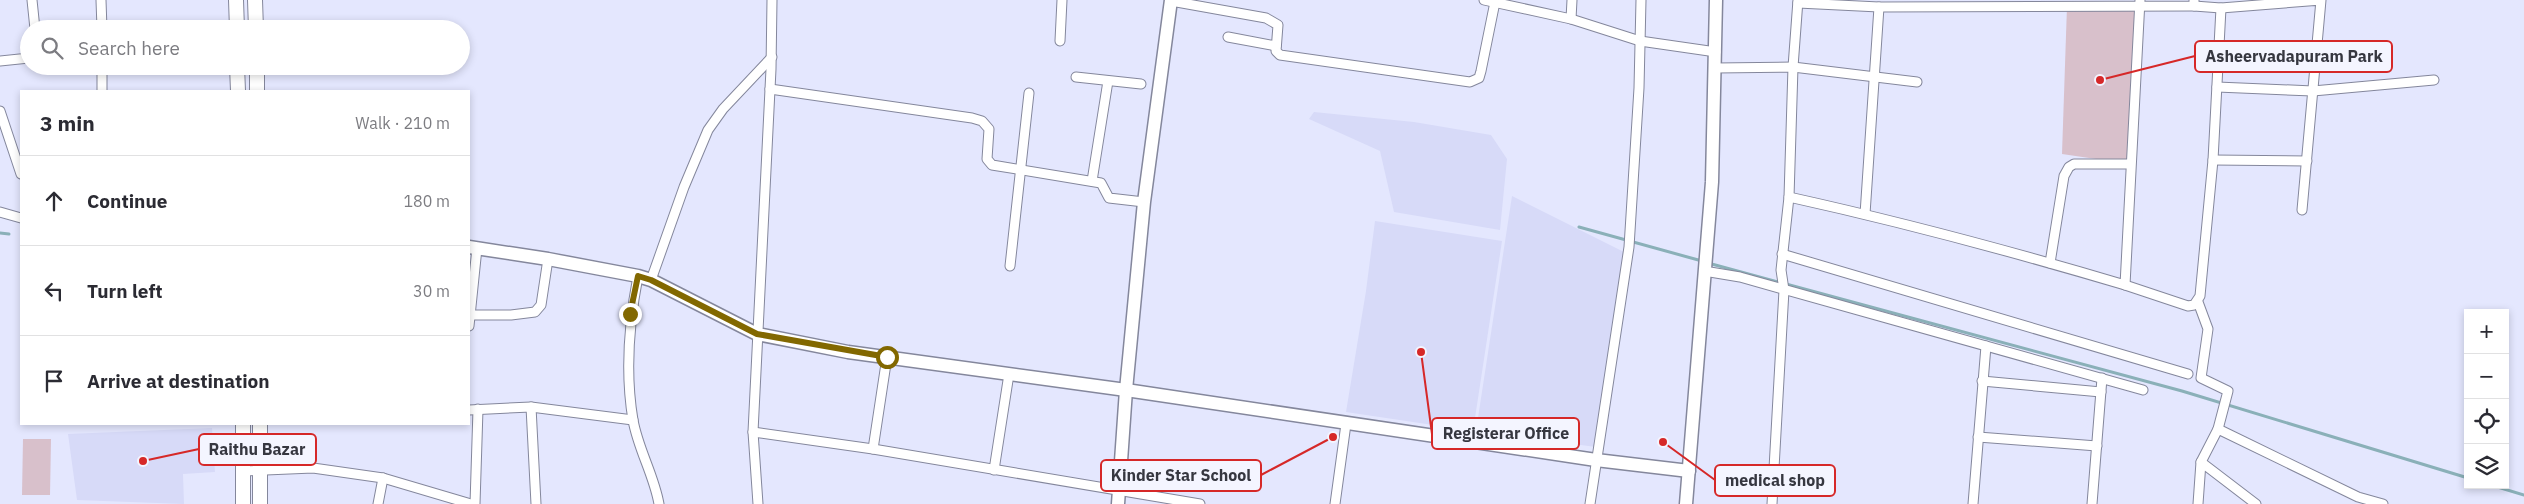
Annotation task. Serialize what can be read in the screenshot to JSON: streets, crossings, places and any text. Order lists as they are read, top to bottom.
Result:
{
  "places": [
    "Asheervadapuram Park",
    "Registerar Office",
    "Kinder Star School",
    "medical shop",
    "Raithu Bazar"
  ],
  "page": {
    "search": "Search here",
    "heading": ["3 min", "Walk · 210 m"],
    "list": [
      ["Continue", "180 m"],
      ["Turn left", "30 m"],
      "Arrive at destination"
    ],
    "map_buttons": ["+", "−"]
  }
}
